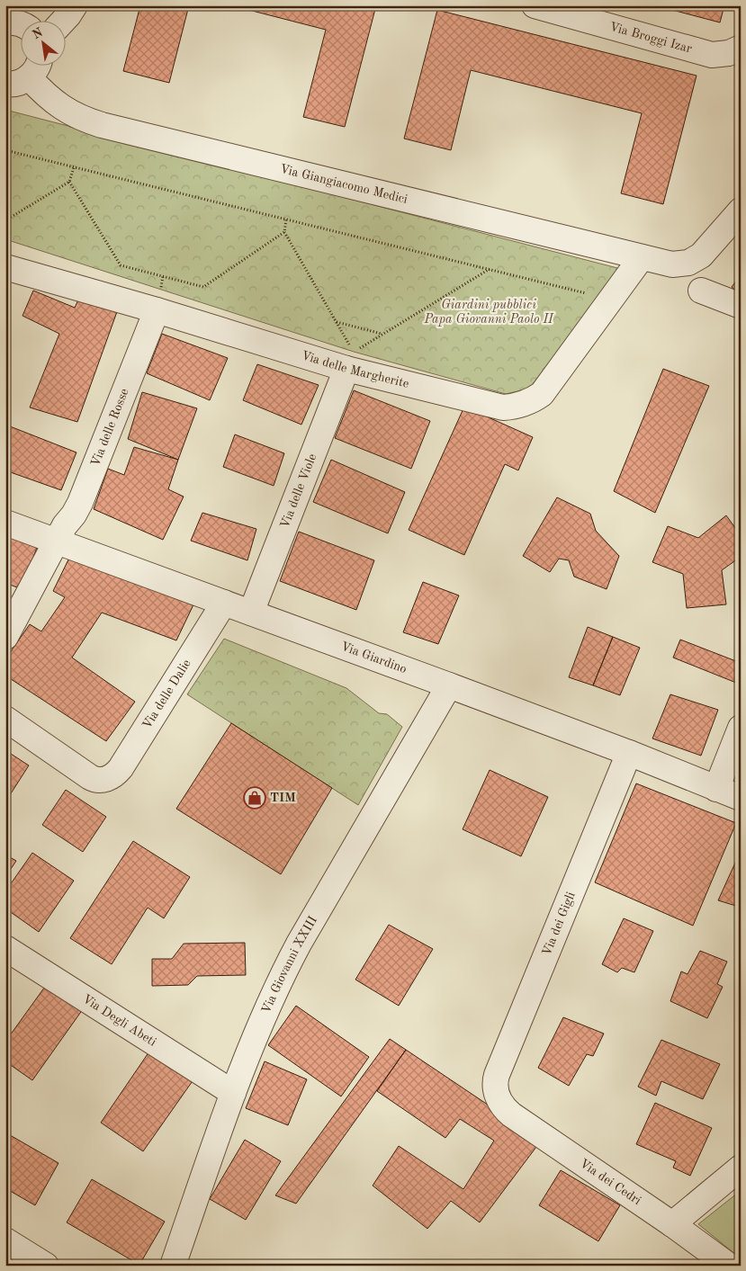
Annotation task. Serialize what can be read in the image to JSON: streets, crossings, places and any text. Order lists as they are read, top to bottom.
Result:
{
  "streets": {
    "street": [
      "Via Broggi Izar",
      "Via Giangiacomo Medici",
      "Via delle Margherite",
      "Via delle Rosse",
      "Via delle Viole",
      "Via Giardino",
      "Via delle Dalie",
      "Via dei Gigli",
      "Via Giovanni XXIII",
      "Via Degli Abeti",
      "Via dei Cedri"
    ]
  },
  "crossings": [
    ["Via Giangiacomo Medici", "Via delle Margherite"],
    ["Via delle Margherite", "Via delle Rosse"],
    ["Via delle Margherite", "Via delle Viole"],
    ["Via delle Rosse", "Via Giardino"],
    ["Via delle Viole", "Via Giardino"],
    ["Via Giardino", "Via delle Dalie"],
    ["Via Giardino", "Via dei Gigli"],
    ["Via Giardino", "Via Giovanni XXIII"],
    ["Via dei Gigli", "Via dei Cedri"],
    ["Via Giovanni XXIII", "Via Degli Abeti"]
  ],
  "parks": ["Giardini pubblici Papa Giovanni Paolo II"],
  "places": {
    "shop": ["TIM"]
  },
  "north": "top left"
}
